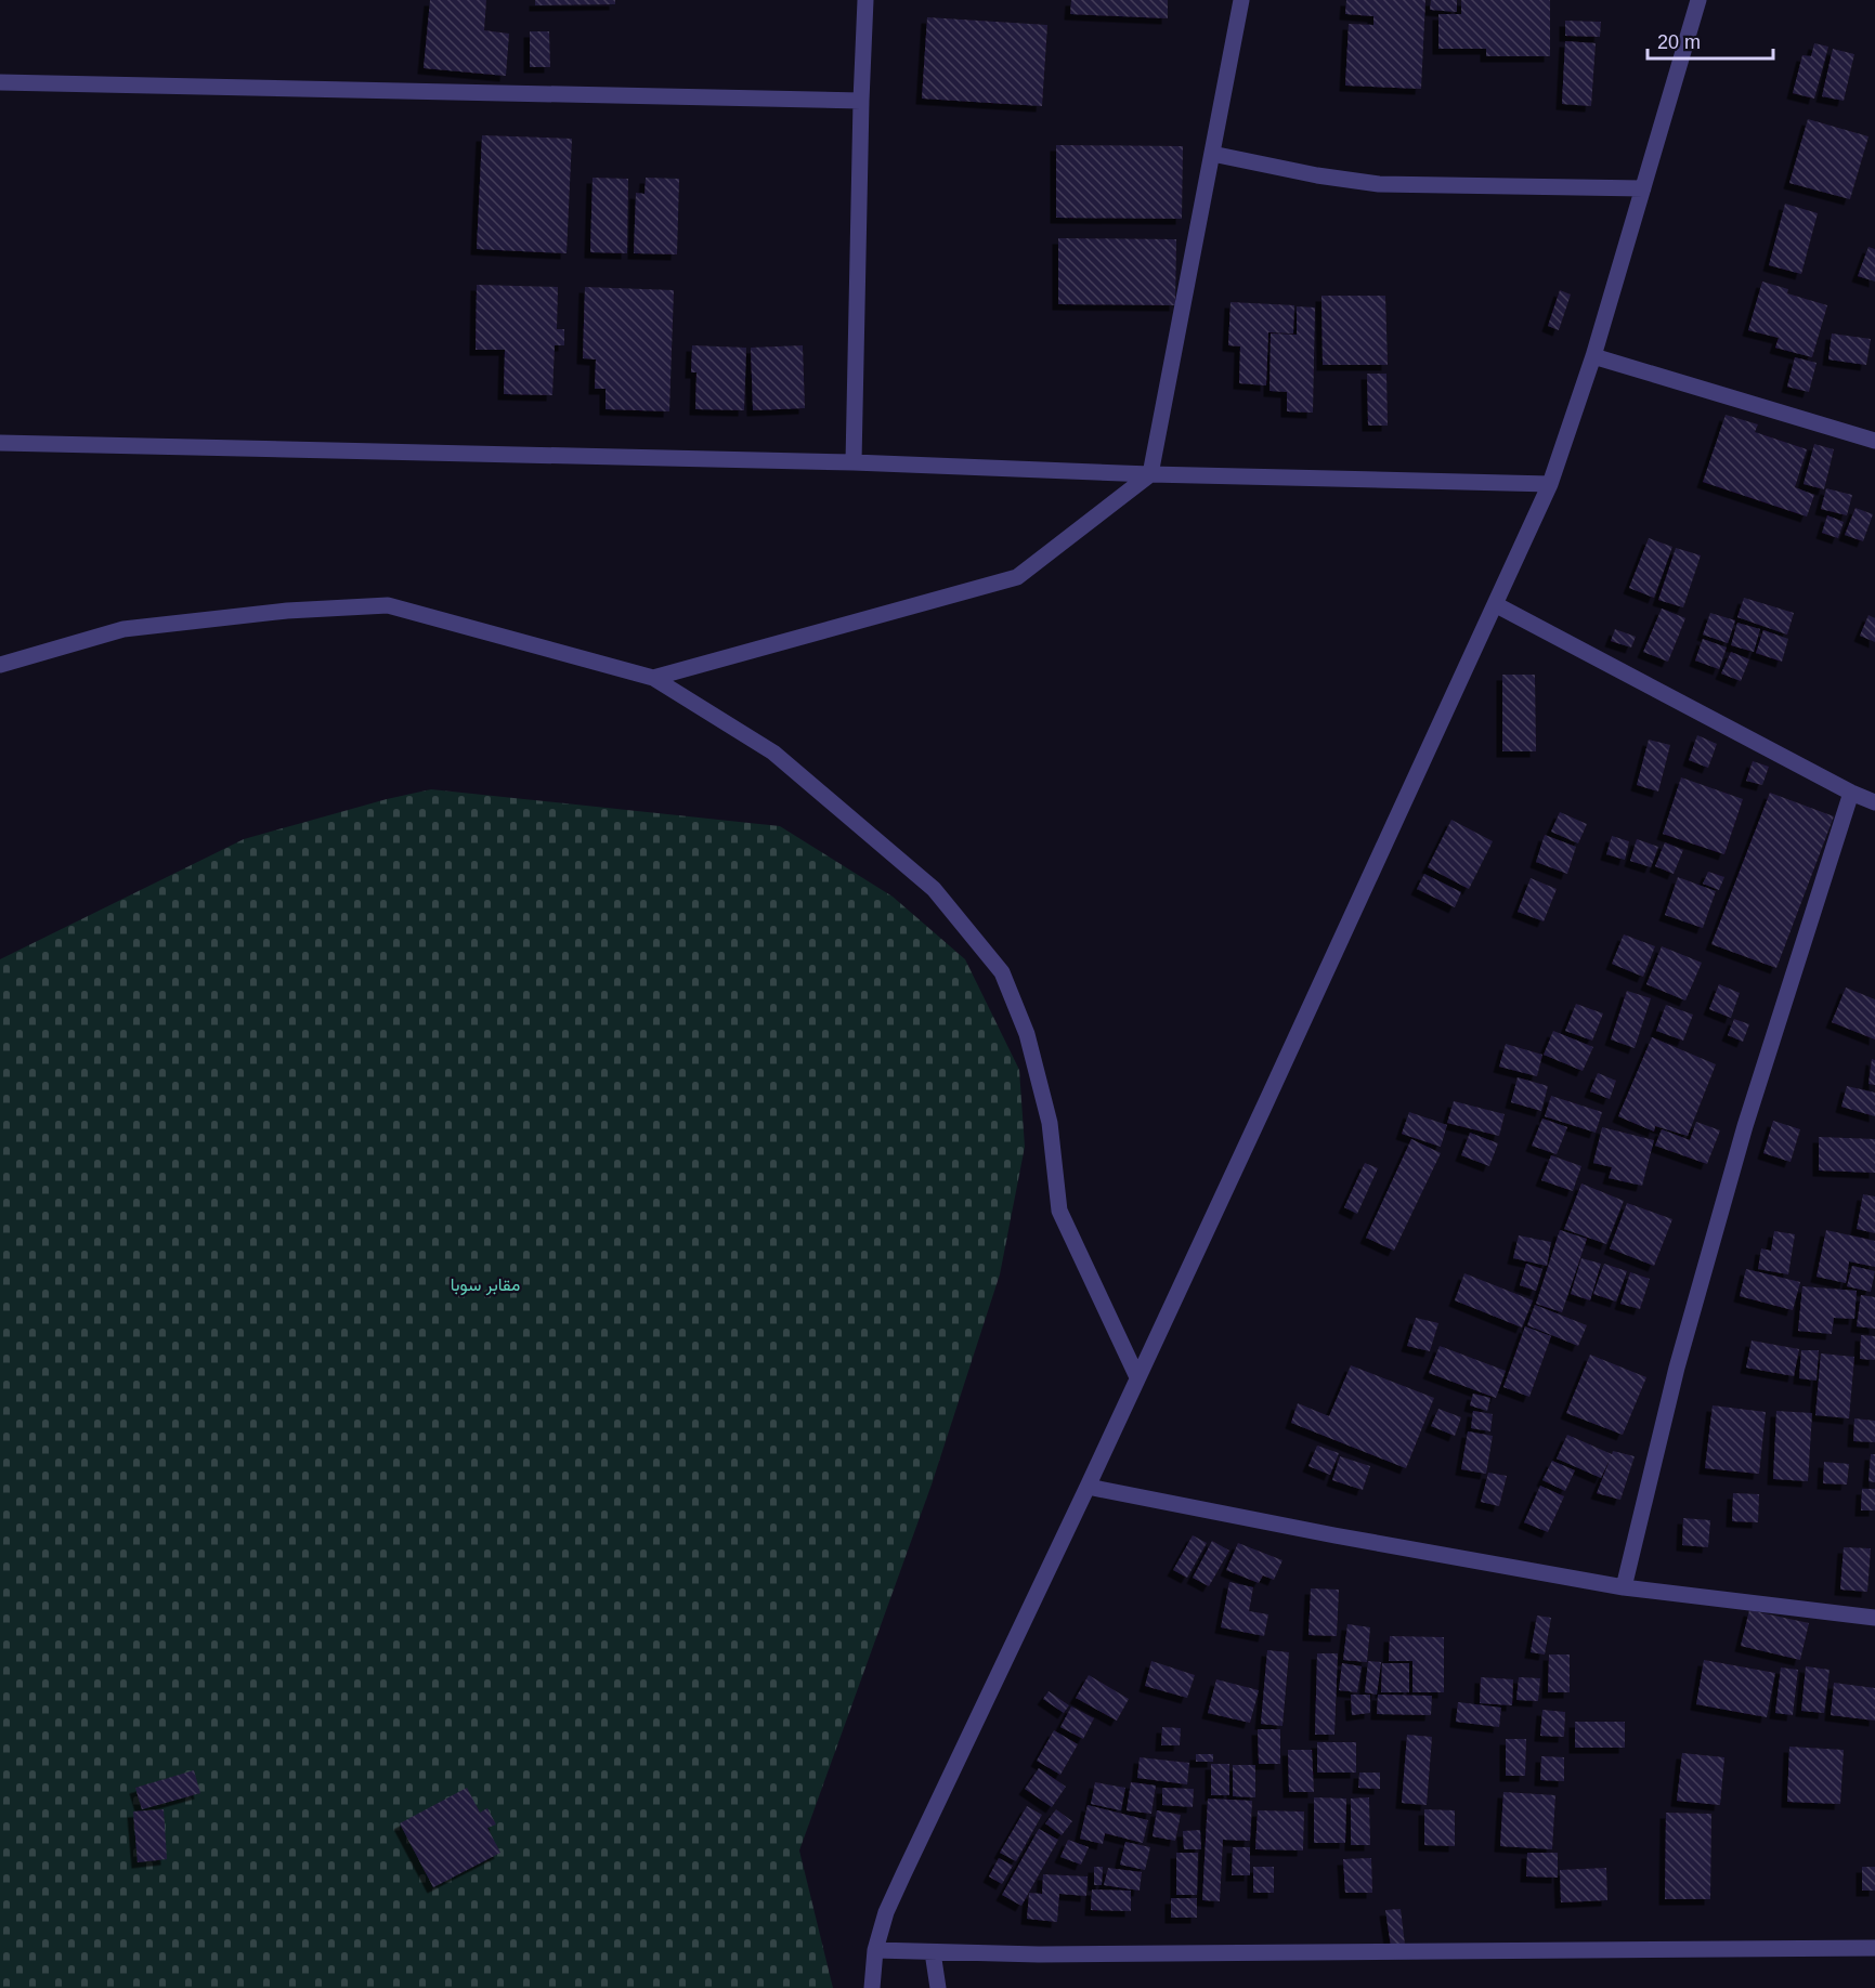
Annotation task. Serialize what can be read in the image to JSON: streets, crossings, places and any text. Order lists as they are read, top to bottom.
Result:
{
  "parks": ["مقابر سوبا"],
  "scale_bar": "20 m"
}
